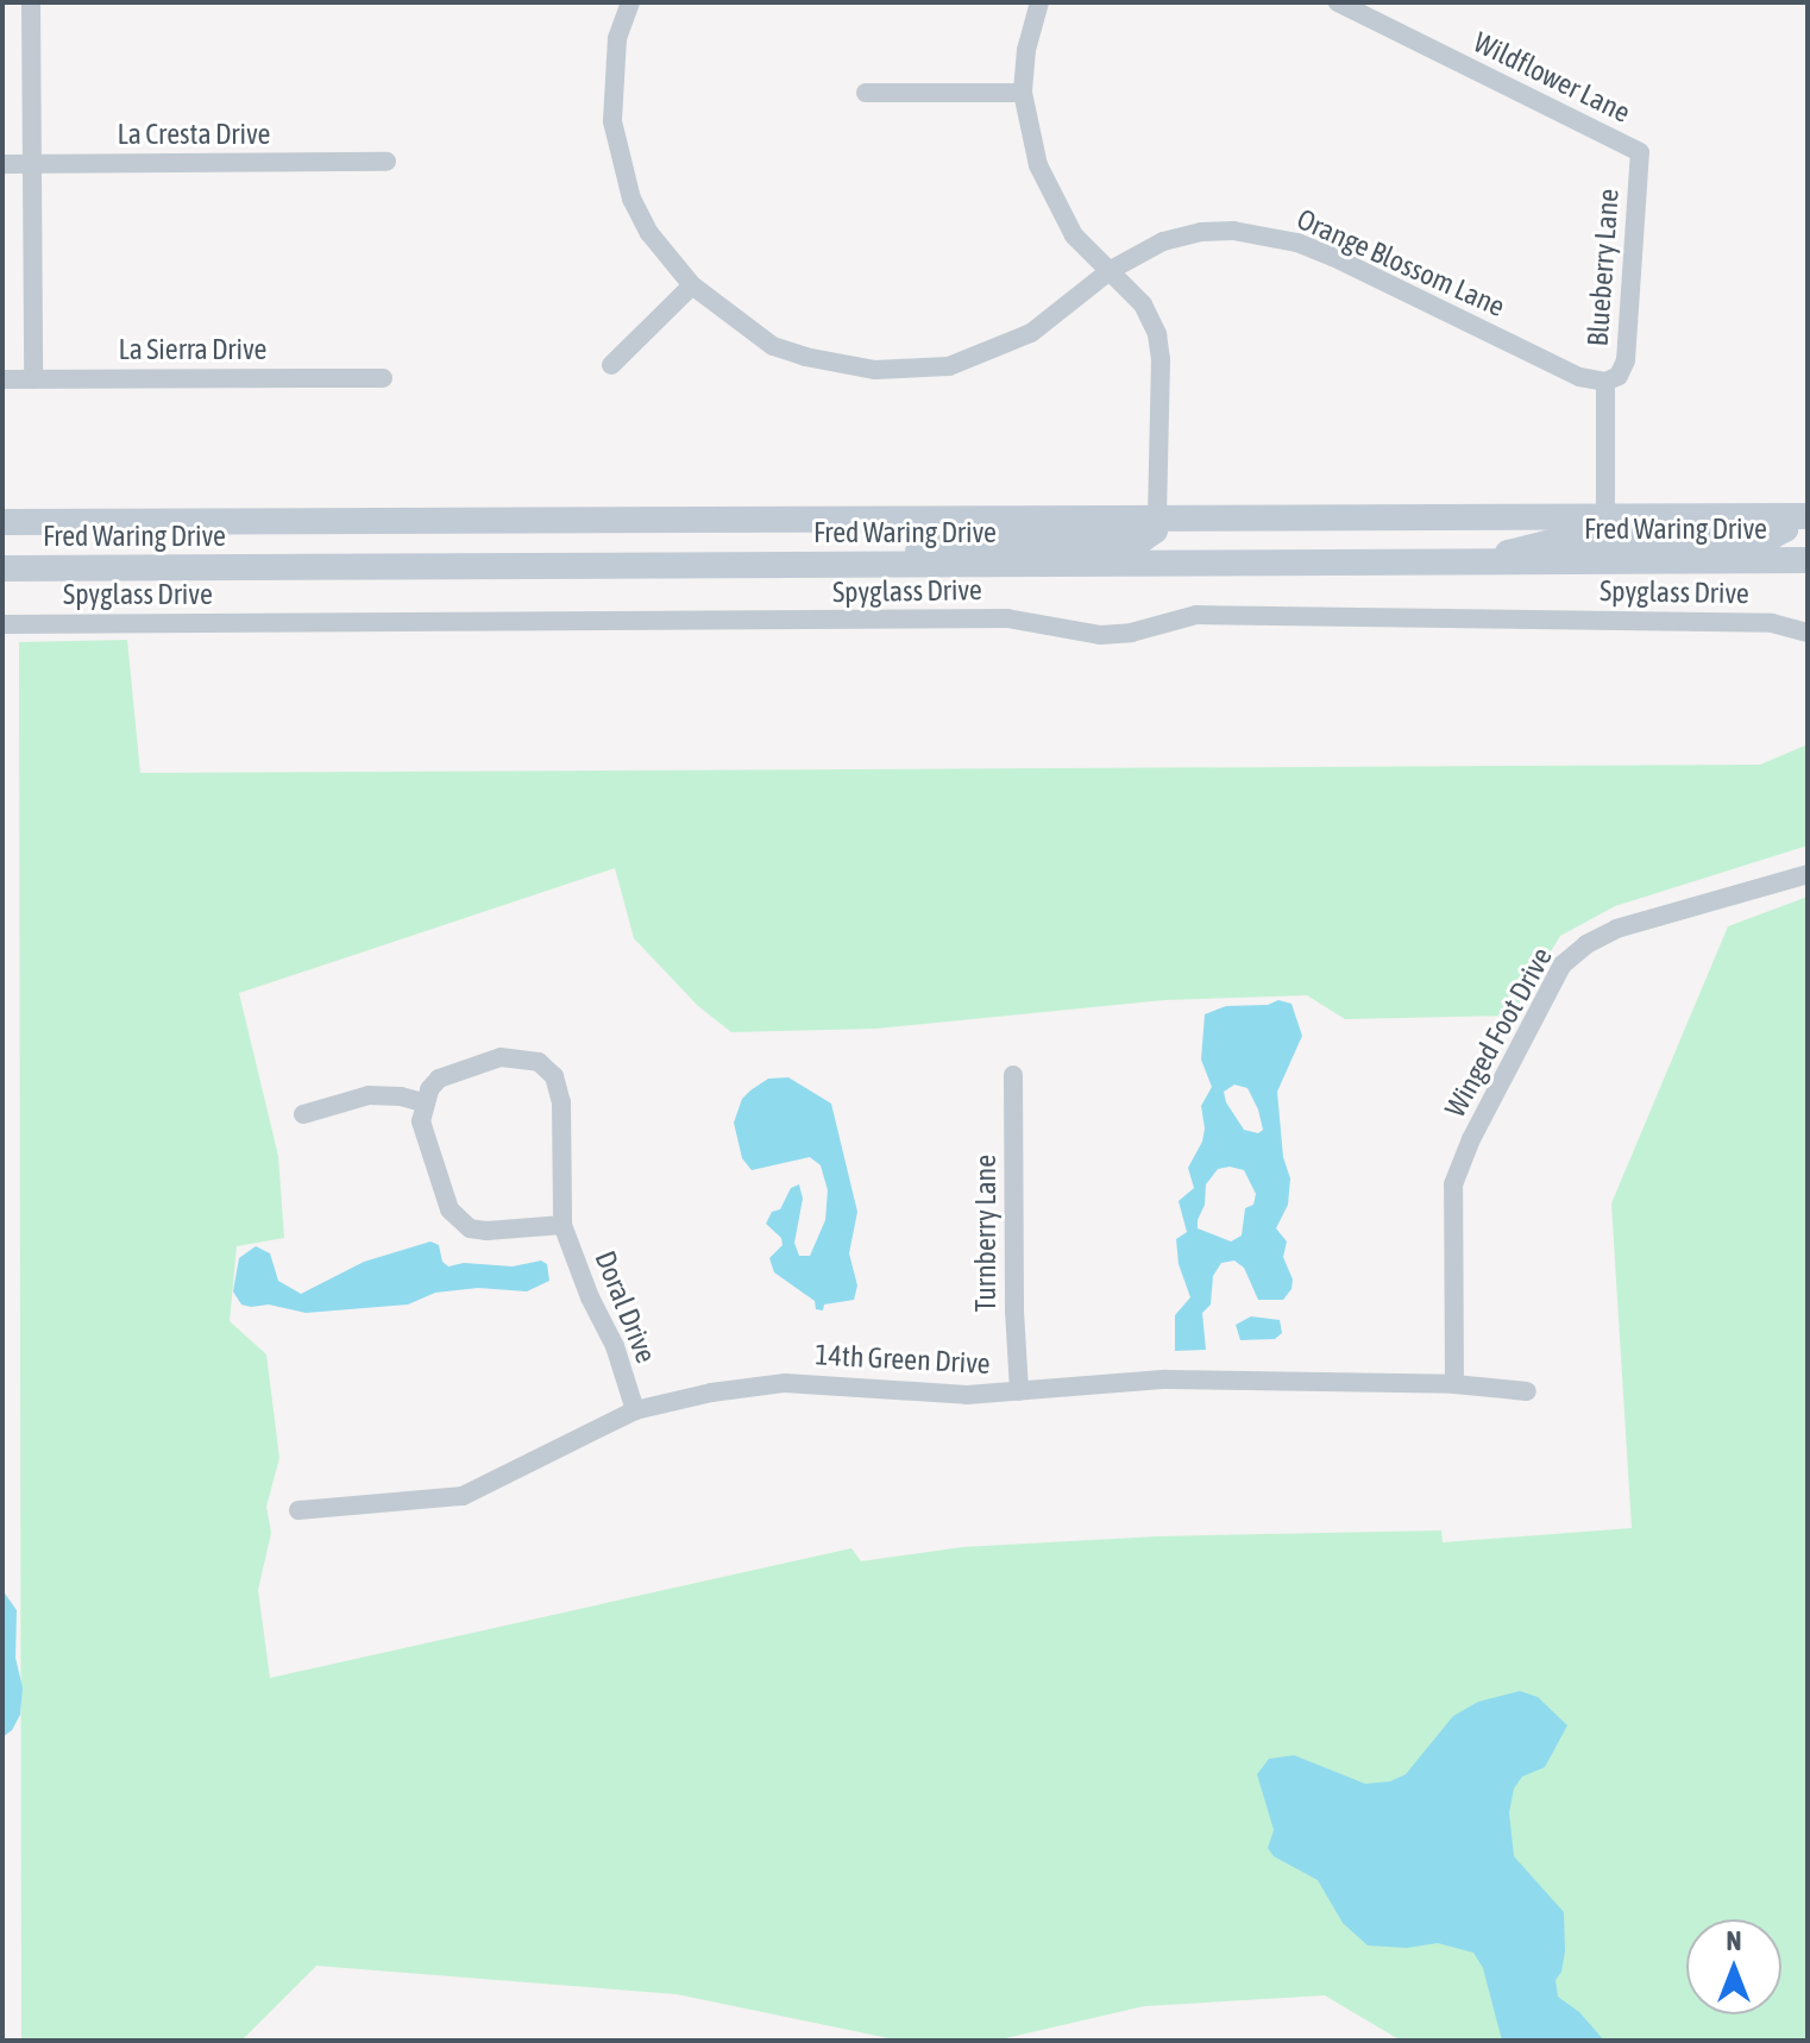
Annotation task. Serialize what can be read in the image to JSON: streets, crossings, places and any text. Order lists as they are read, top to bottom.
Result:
{
  "streets": {
    "main road": ["Fred Waring Drive"],
    "street": [
      "Wildflower Lane",
      "La Cresta Drive",
      "Orange Blossom Lane",
      "Blueberry Lane",
      "La Sierra Drive",
      "Spyglass Drive",
      "Winged Foot Drive",
      "Turnberry Lane",
      "Doral Drive",
      "14th Green Drive"
    ]
  },
  "crossings": [
    ["Wildflower Lane", "Blueberry Lane"],
    ["Orange Blossom Lane", "Blueberry Lane"],
    ["Winged Foot Drive", "14th Green Drive"],
    ["Turnberry Lane", "14th Green Drive"],
    ["Doral Drive", "14th Green Drive"]
  ],
  "north": "top"
}
